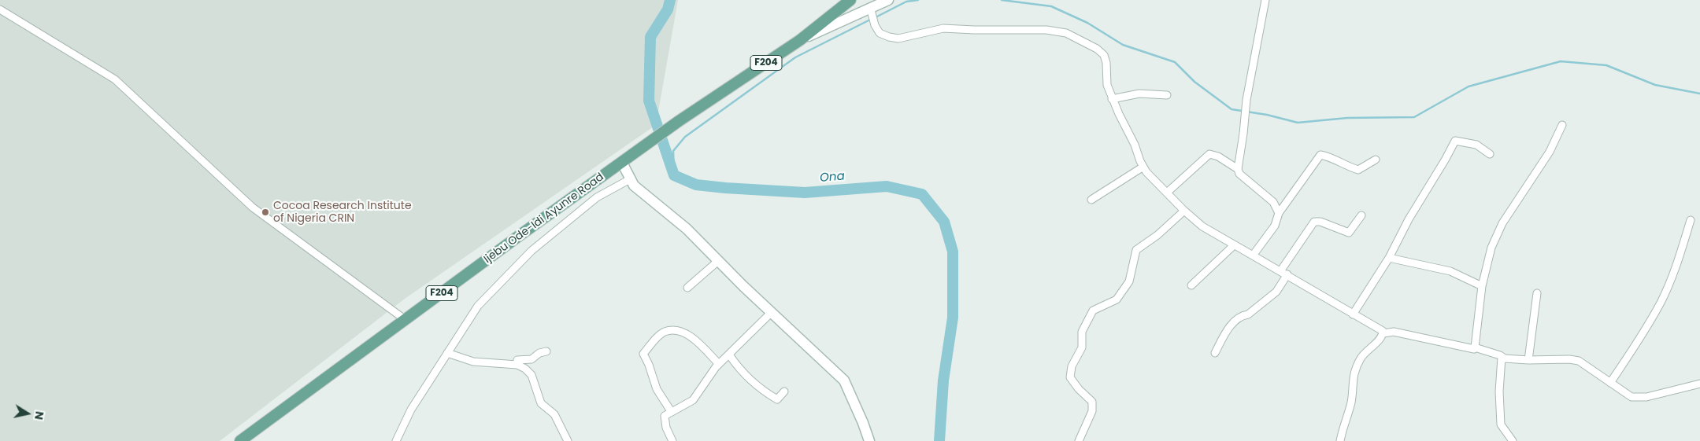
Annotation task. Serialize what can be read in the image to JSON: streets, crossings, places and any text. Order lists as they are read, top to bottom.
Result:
{
  "streets": {
    "main road": ["F204", "Ijebu Ode-Idi Ayunre Road"]
  },
  "water": ["Ona"],
  "places": ["Cocoa Research Institute of Nigeria CRIN"],
  "north": "right"
}
